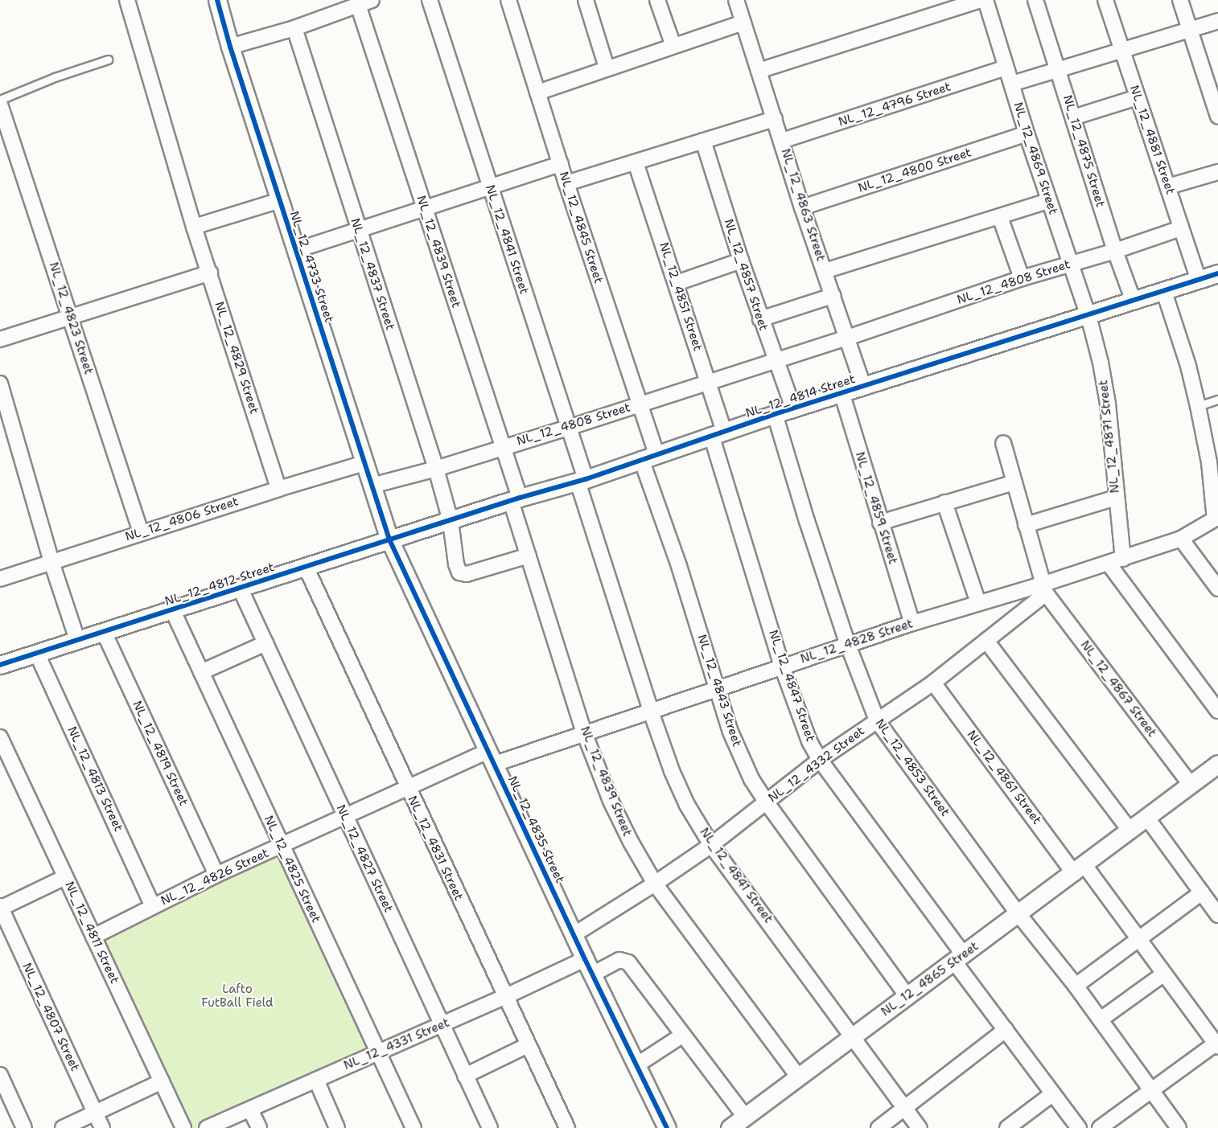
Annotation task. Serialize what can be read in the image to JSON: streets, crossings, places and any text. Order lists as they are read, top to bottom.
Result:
{
  "streets": {
    "street": [
      "NL_12_4796 Street",
      "NL_12_4881 Street",
      "NL_12_4875 Street",
      "NL_12_4869 Street",
      "NL_12_4800 Street",
      "NL_12_4863 Street",
      "NL_12_4845 Street",
      "NL_12_4841 Street",
      "NL_12_4839 Street",
      "NL_12_4733 Street",
      "NL_12_4837 Street",
      "NL_12_4857 Street",
      "NL_12_4808 Street",
      "NL_12_4851 Street",
      "NL_12_4823 Street",
      "NL_12_4829 Street",
      "NL_12_4814 Street",
      "NL_12_4871 Street",
      "NL_12_4859 Street",
      "NL_12_4806 Street",
      "NL_12_4812 Street",
      "NL_12_4828 Street",
      "NL_12_4847 Street",
      "NL_12_4867 Street",
      "NL_12_4843 Street",
      "NL_12_4819 Street",
      "NL_12_4332 Street",
      "NL_12_4853 Street",
      "NL_12_4861 Street",
      "NL_12_4813 Street",
      "NL_12_4835 Street",
      "NL_12_4831 Street",
      "NL_12_4827 Street",
      "NL_12_4825 Street",
      "NL_12_4826 Street",
      "NL_12_4811 Street",
      "NL_12_4865 Street",
      "NL_12_4807 Street",
      "NL_12_4331 Street"
    ]
  },
  "crossings": [
    ["NL_12_4796 Street", "NL_12_4869 Street"],
    ["NL_12_4796 Street", "NL_12_4863 Street"],
    ["NL_12_4881 Street", "NL_12_4808 Street"],
    ["NL_12_4881 Street", "NL_12_4814 Street"],
    ["NL_12_4875 Street", "NL_12_4808 Street"],
    ["NL_12_4875 Street", "NL_12_4814 Street"],
    ["NL_12_4869 Street", "NL_12_4800 Street"],
    ["NL_12_4869 Street", "NL_12_4808 Street"],
    ["NL_12_4869 Street", "NL_12_4814 Street"],
    ["NL_12_4869 Street", "NL_12_4871 Street"],
    ["NL_12_4800 Street", "NL_12_4863 Street"],
    ["NL_12_4863 Street", "NL_12_4808 Street"],
    ["NL_12_4863 Street", "NL_12_4814 Street"],
    ["NL_12_4845 Street", "NL_12_4808 Street"],
    ["NL_12_4845 Street", "NL_12_4814 Street"],
    ["NL_12_4845 Street", "NL_12_4843 Street"],
    ["NL_12_4841 Street", "NL_12_4808 Street"],
    ["NL_12_4841 Street", "NL_12_4814 Street"],
    ["NL_12_4841 Street", "NL_12_4828 Street"],
    ["NL_12_4841 Street", "NL_12_4332 Street"],
    ["NL_12_4841 Street", "NL_12_4865 Street"],
    ["NL_12_4839 Street", "NL_12_4837 Street"],
    ["NL_12_4839 Street", "NL_12_4808 Street"],
    ["NL_12_4839 Street", "NL_12_4814 Street"],
    ["NL_12_4839 Street", "NL_12_4828 Street"],
    ["NL_12_4839 Street", "NL_12_4332 Street"],
    ["NL_12_4839 Street", "NL_12_4865 Street"],
    ["NL_12_4733 Street", "NL_12_4808 Street"],
    ["NL_12_4733 Street", "NL_12_4814 Street"],
    ["NL_12_4733 Street", "NL_12_4806 Street"],
    ["NL_12_4733 Street", "NL_12_4812 Street"],
    ["NL_12_4733 Street", "NL_12_4835 Street"],
    ["NL_12_4837 Street", "NL_12_4808 Street"],
    ["NL_12_4837 Street", "NL_12_4814 Street"],
    ["NL_12_4857 Street", "NL_12_4808 Street"],
    ["NL_12_4857 Street", "NL_12_4814 Street"],
    ["NL_12_4808 Street", "NL_12_4851 Street"],
    ["NL_12_4851 Street", "NL_12_4814 Street"],
    ["NL_12_4851 Street", "NL_12_4847 Street"],
    ["NL_12_4823 Street", "NL_12_4806 Street"],
    ["NL_12_4829 Street", "NL_12_4806 Street"],
    ["NL_12_4814 Street", "NL_12_4871 Street"],
    ["NL_12_4814 Street", "NL_12_4859 Street"],
    ["NL_12_4814 Street", "NL_12_4812 Street"],
    ["NL_12_4814 Street", "NL_12_4847 Street"],
    ["NL_12_4814 Street", "NL_12_4843 Street"],
    ["NL_12_4814 Street", "NL_12_4853 Street"],
    ["NL_12_4814 Street", "NL_12_4835 Street"],
    ["NL_12_4871 Street", "NL_12_4828 Street"],
    ["NL_12_4859 Street", "NL_12_4828 Street"],
    ["NL_12_4812 Street", "NL_12_4819 Street"],
    ["NL_12_4812 Street", "NL_12_4813 Street"],
    ["NL_12_4812 Street", "NL_12_4835 Street"],
    ["NL_12_4812 Street", "NL_12_4831 Street"],
    ["NL_12_4812 Street", "NL_12_4827 Street"],
    ["NL_12_4812 Street", "NL_12_4825 Street"],
    ["NL_12_4828 Street", "NL_12_4847 Street"],
    ["NL_12_4828 Street", "NL_12_4867 Street"],
    ["NL_12_4828 Street", "NL_12_4843 Street"],
    ["NL_12_4828 Street", "NL_12_4332 Street"],
    ["NL_12_4828 Street", "NL_12_4853 Street"],
    ["NL_12_4828 Street", "NL_12_4835 Street"],
    ["NL_12_4828 Street", "NL_12_4826 Street"],
    ["NL_12_4847 Street", "NL_12_4332 Street"],
    ["NL_12_4847 Street", "NL_12_4865 Street"],
    ["NL_12_4867 Street", "NL_12_4332 Street"],
    ["NL_12_4867 Street", "NL_12_4865 Street"],
    ["NL_12_4843 Street", "NL_12_4332 Street"],
    ["NL_12_4843 Street", "NL_12_4865 Street"],
    ["NL_12_4819 Street", "NL_12_4826 Street"],
    ["NL_12_4332 Street", "NL_12_4853 Street"],
    ["NL_12_4332 Street", "NL_12_4861 Street"],
    ["NL_12_4332 Street", "NL_12_4835 Street"],
    ["NL_12_4853 Street", "NL_12_4865 Street"],
    ["NL_12_4861 Street", "NL_12_4865 Street"],
    ["NL_12_4813 Street", "NL_12_4826 Street"],
    ["NL_12_4835 Street", "NL_12_4826 Street"],
    ["NL_12_4835 Street", "NL_12_4331 Street"],
    ["NL_12_4831 Street", "NL_12_4826 Street"],
    ["NL_12_4831 Street", "NL_12_4331 Street"],
    ["NL_12_4827 Street", "NL_12_4826 Street"],
    ["NL_12_4827 Street", "NL_12_4331 Street"],
    ["NL_12_4825 Street", "NL_12_4826 Street"],
    ["NL_12_4825 Street", "NL_12_4331 Street"],
    ["NL_12_4826 Street", "NL_12_4811 Street"]
  ],
  "parks": ["Lafto FutBall Field"]
}
